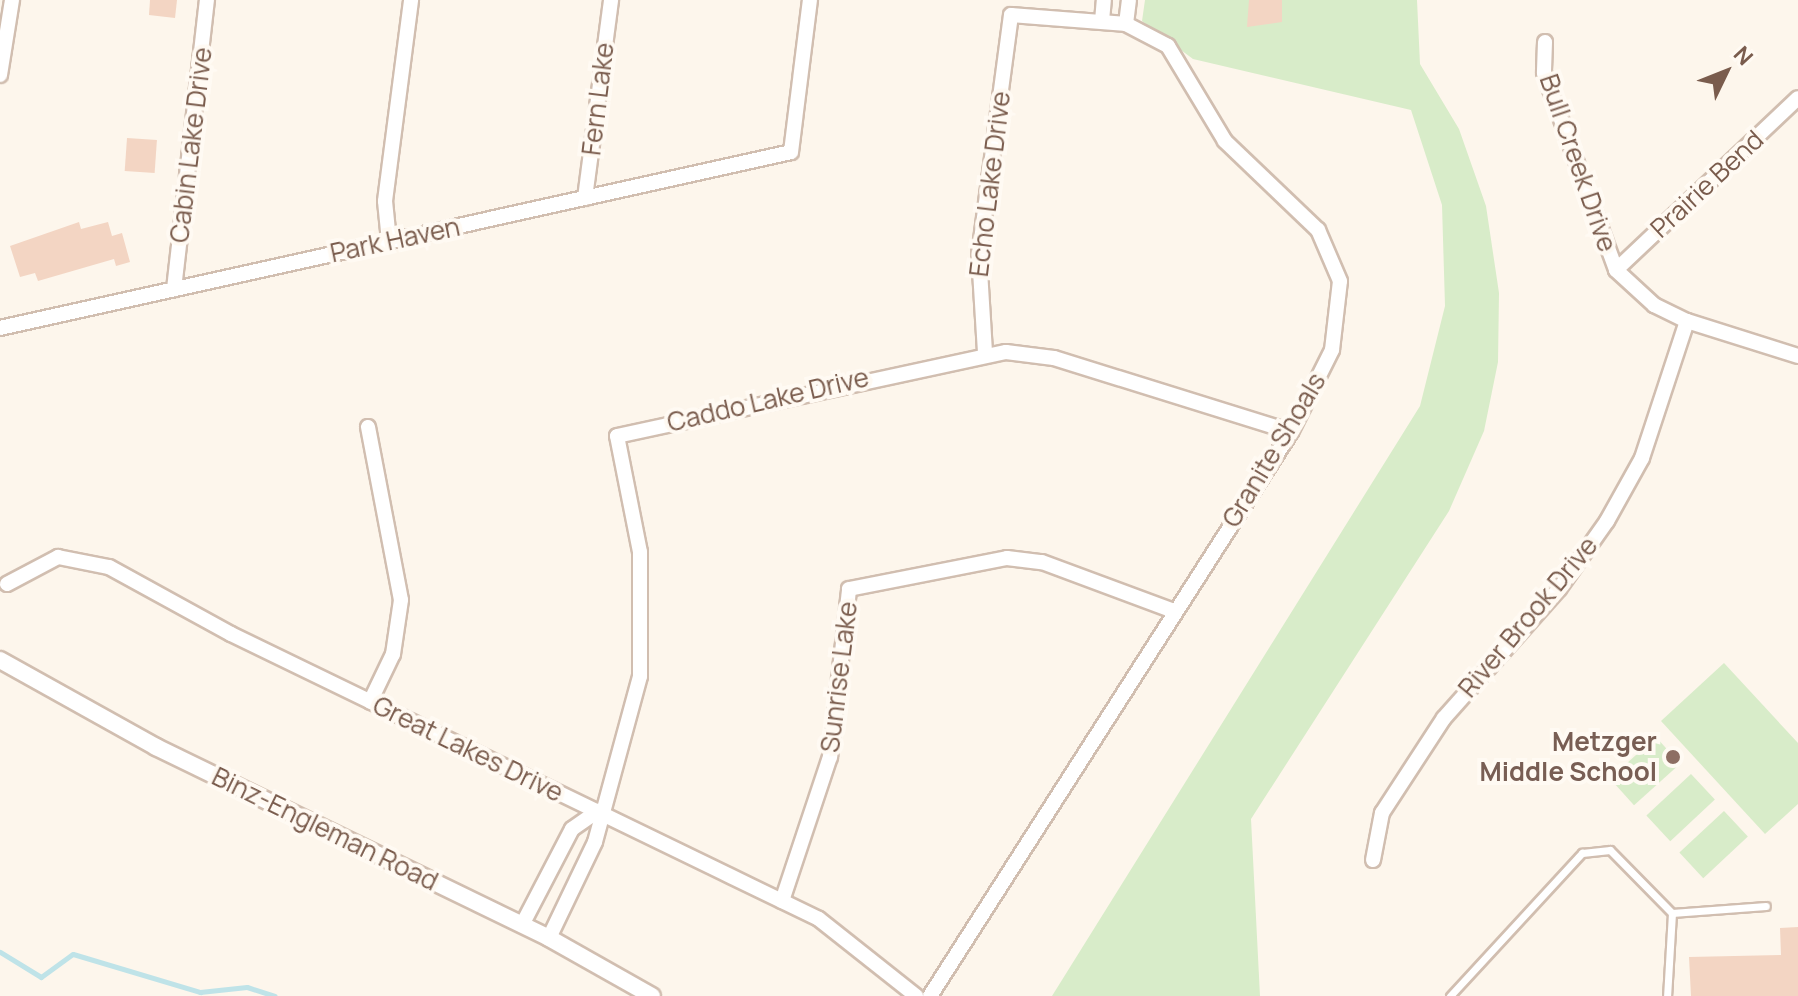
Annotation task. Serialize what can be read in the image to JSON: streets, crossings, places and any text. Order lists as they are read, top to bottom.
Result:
{
  "streets": {
    "street": [
      "Fern Lake",
      "Cabin Lake Drive",
      "Bull Creek Drive",
      "Echo Lake Drive",
      "Prairie Bend",
      "Park Haven",
      "Caddo Lake Drive",
      "Granite Shoals",
      "River Brook Drive",
      "Sunrise Lake",
      "Great Lakes Drive",
      "Binz-Engleman Road"
    ]
  },
  "crossings": [
    ["Fern Lake", "Park Haven"],
    ["Cabin Lake Drive", "Park Haven"],
    ["Bull Creek Drive", "Prairie Bend"],
    ["Bull Creek Drive", "River Brook Drive"],
    ["Echo Lake Drive", "Caddo Lake Drive"],
    ["Echo Lake Drive", "Granite Shoals"],
    ["Caddo Lake Drive", "Granite Shoals"],
    ["Caddo Lake Drive", "Great Lakes Drive"],
    ["Caddo Lake Drive", "Binz-Engleman Road"],
    ["Granite Shoals", "Sunrise Lake"],
    ["Sunrise Lake", "Great Lakes Drive"]
  ],
  "places": ["Metzger Middle School"],
  "north": "top right"
}
